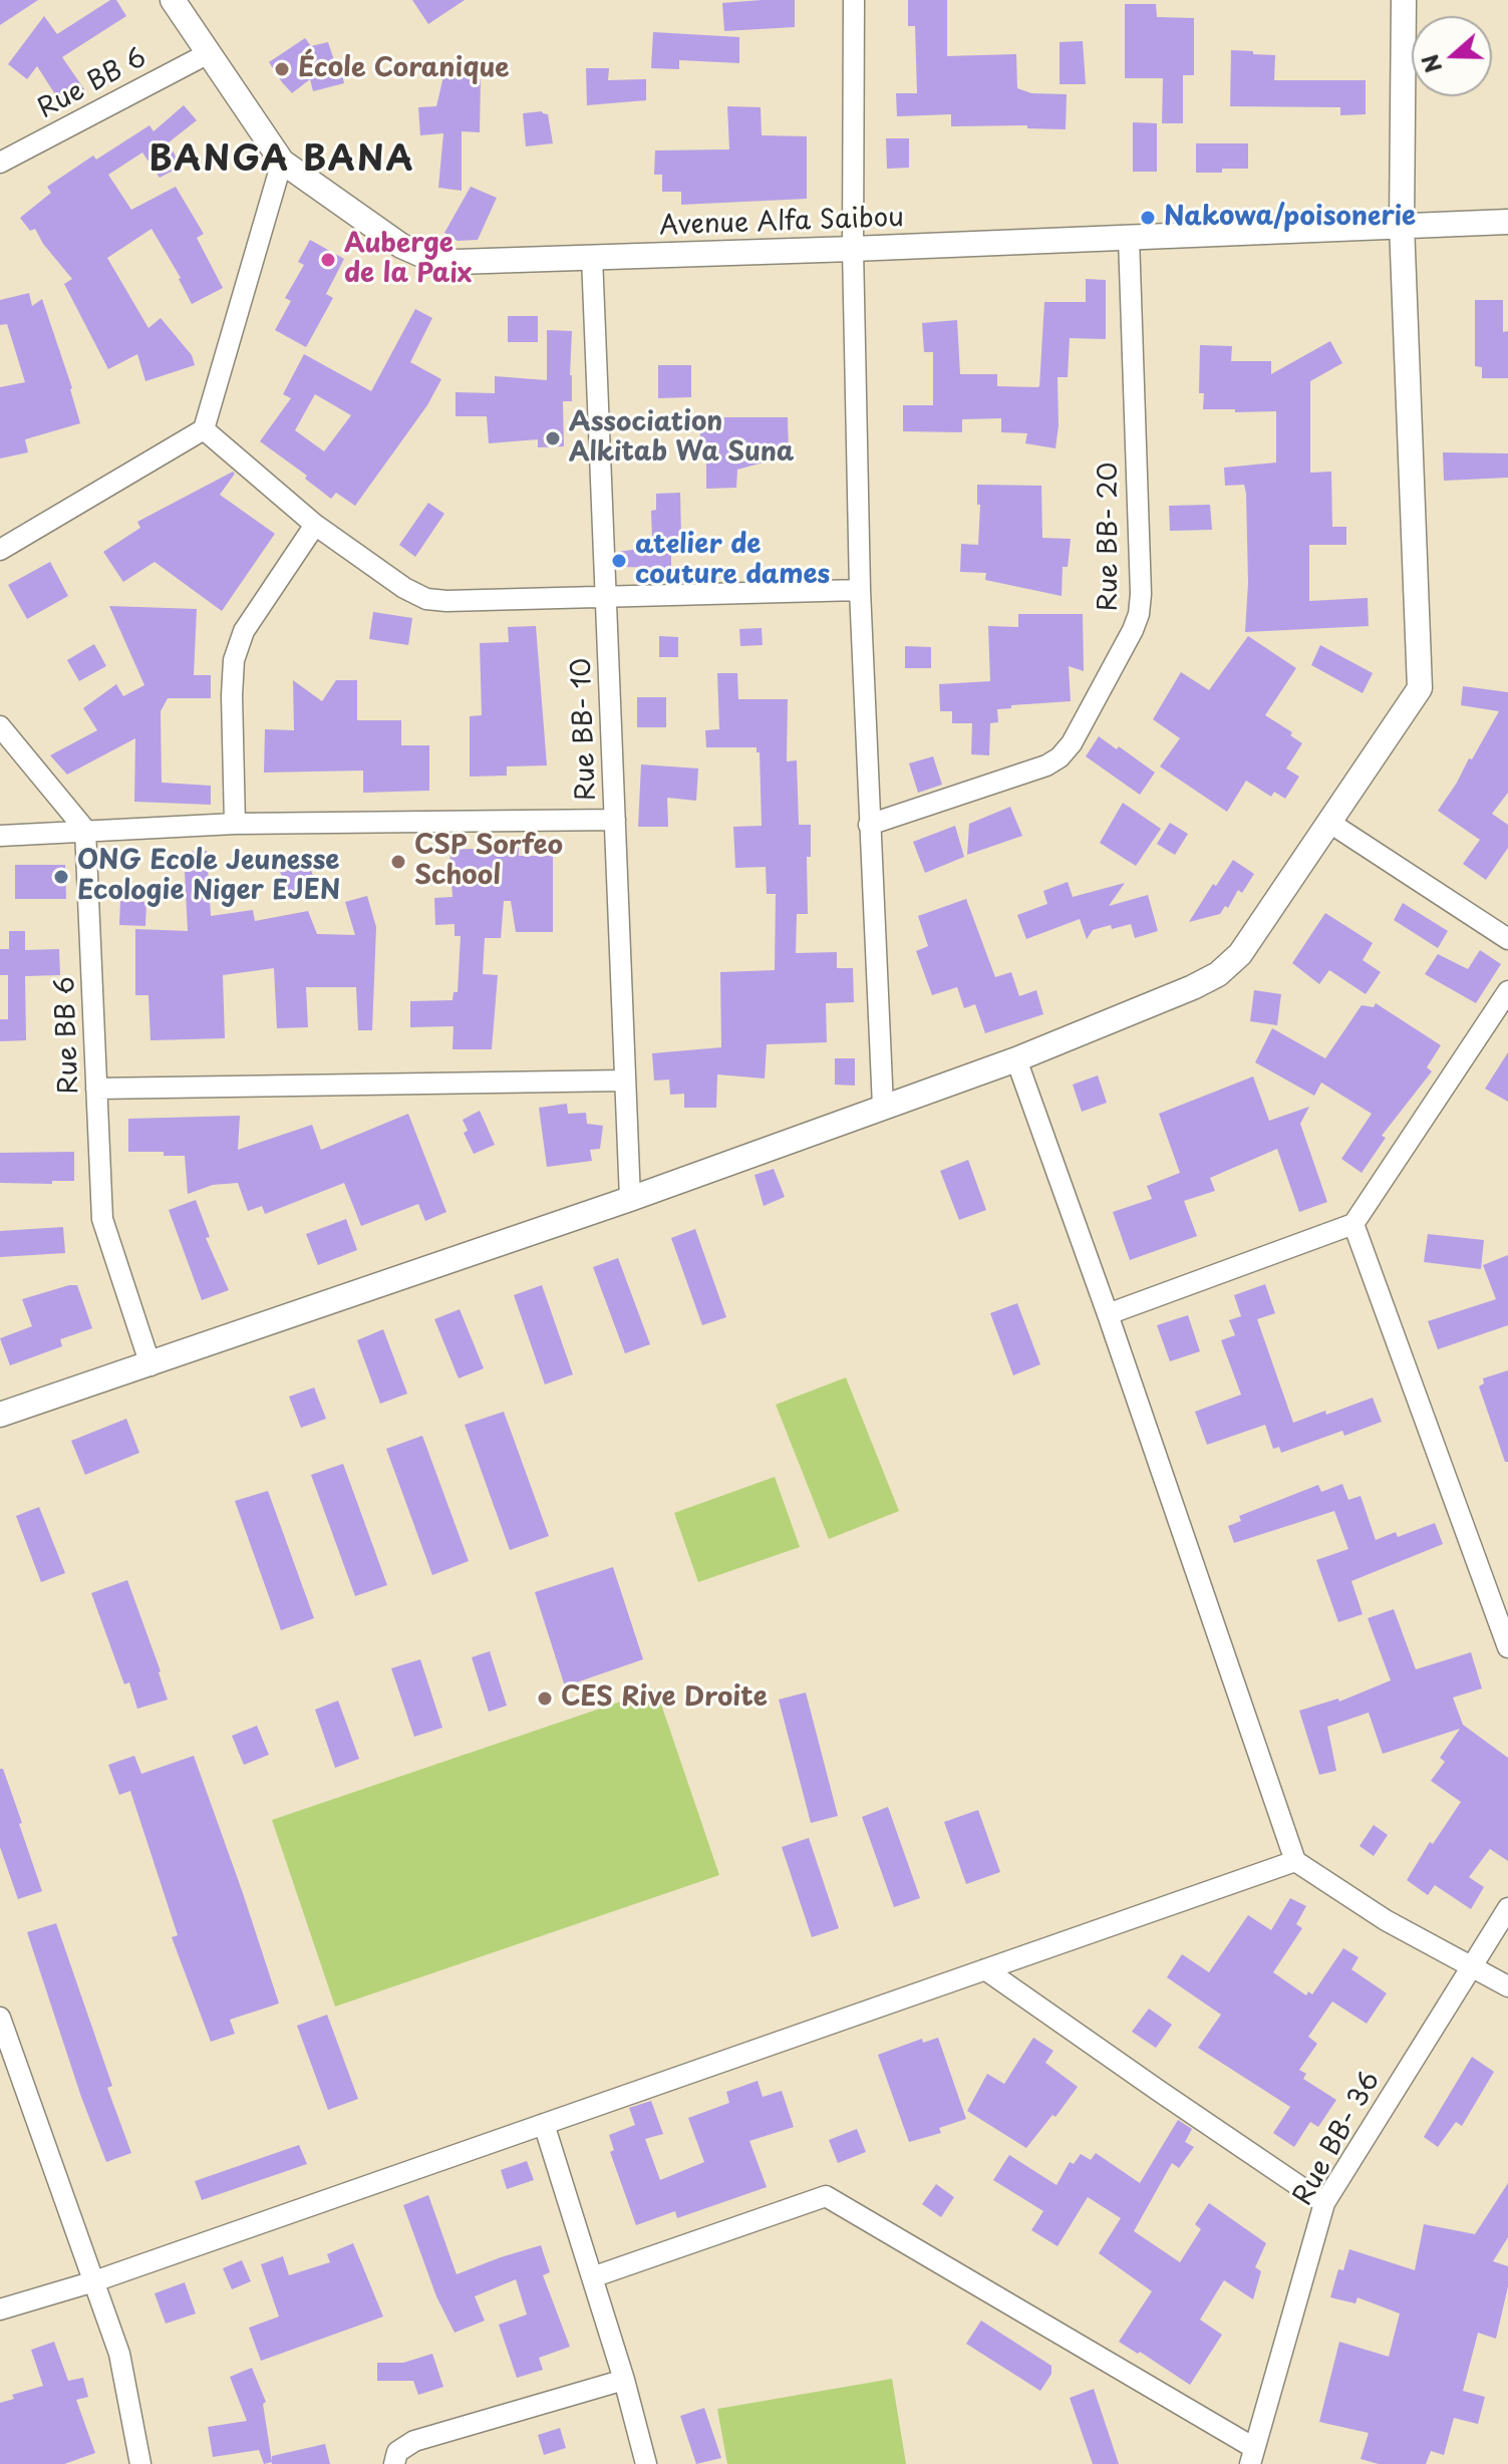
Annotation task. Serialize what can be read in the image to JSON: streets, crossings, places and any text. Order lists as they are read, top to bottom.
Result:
{
  "streets": {
    "street": [
      "Rue BB 6",
      "Avenue Alfa Saibou",
      "Rue BB- 20",
      "Rue BB- 10",
      "Rue BB- 36"
    ]
  },
  "crossings": [
    ["Rue BB 6", "Avenue Alfa Saibou"],
    ["Avenue Alfa Saibou", "Rue BB- 20"],
    ["Avenue Alfa Saibou", "Rue BB- 10"]
  ],
  "districts": ["BANGA BANA"],
  "places": [
    "École Coranique",
    "Nakowa/poisonerie",
    "Auberge de la Paix",
    "Association Alkitab Wa Suna",
    "atelier de couture dames",
    "CSP Sorfeo School",
    "ONG Ecole Jeunesse Ecologie Niger EJEN",
    "CES Rive Droite"
  ],
  "north": "left"
}
